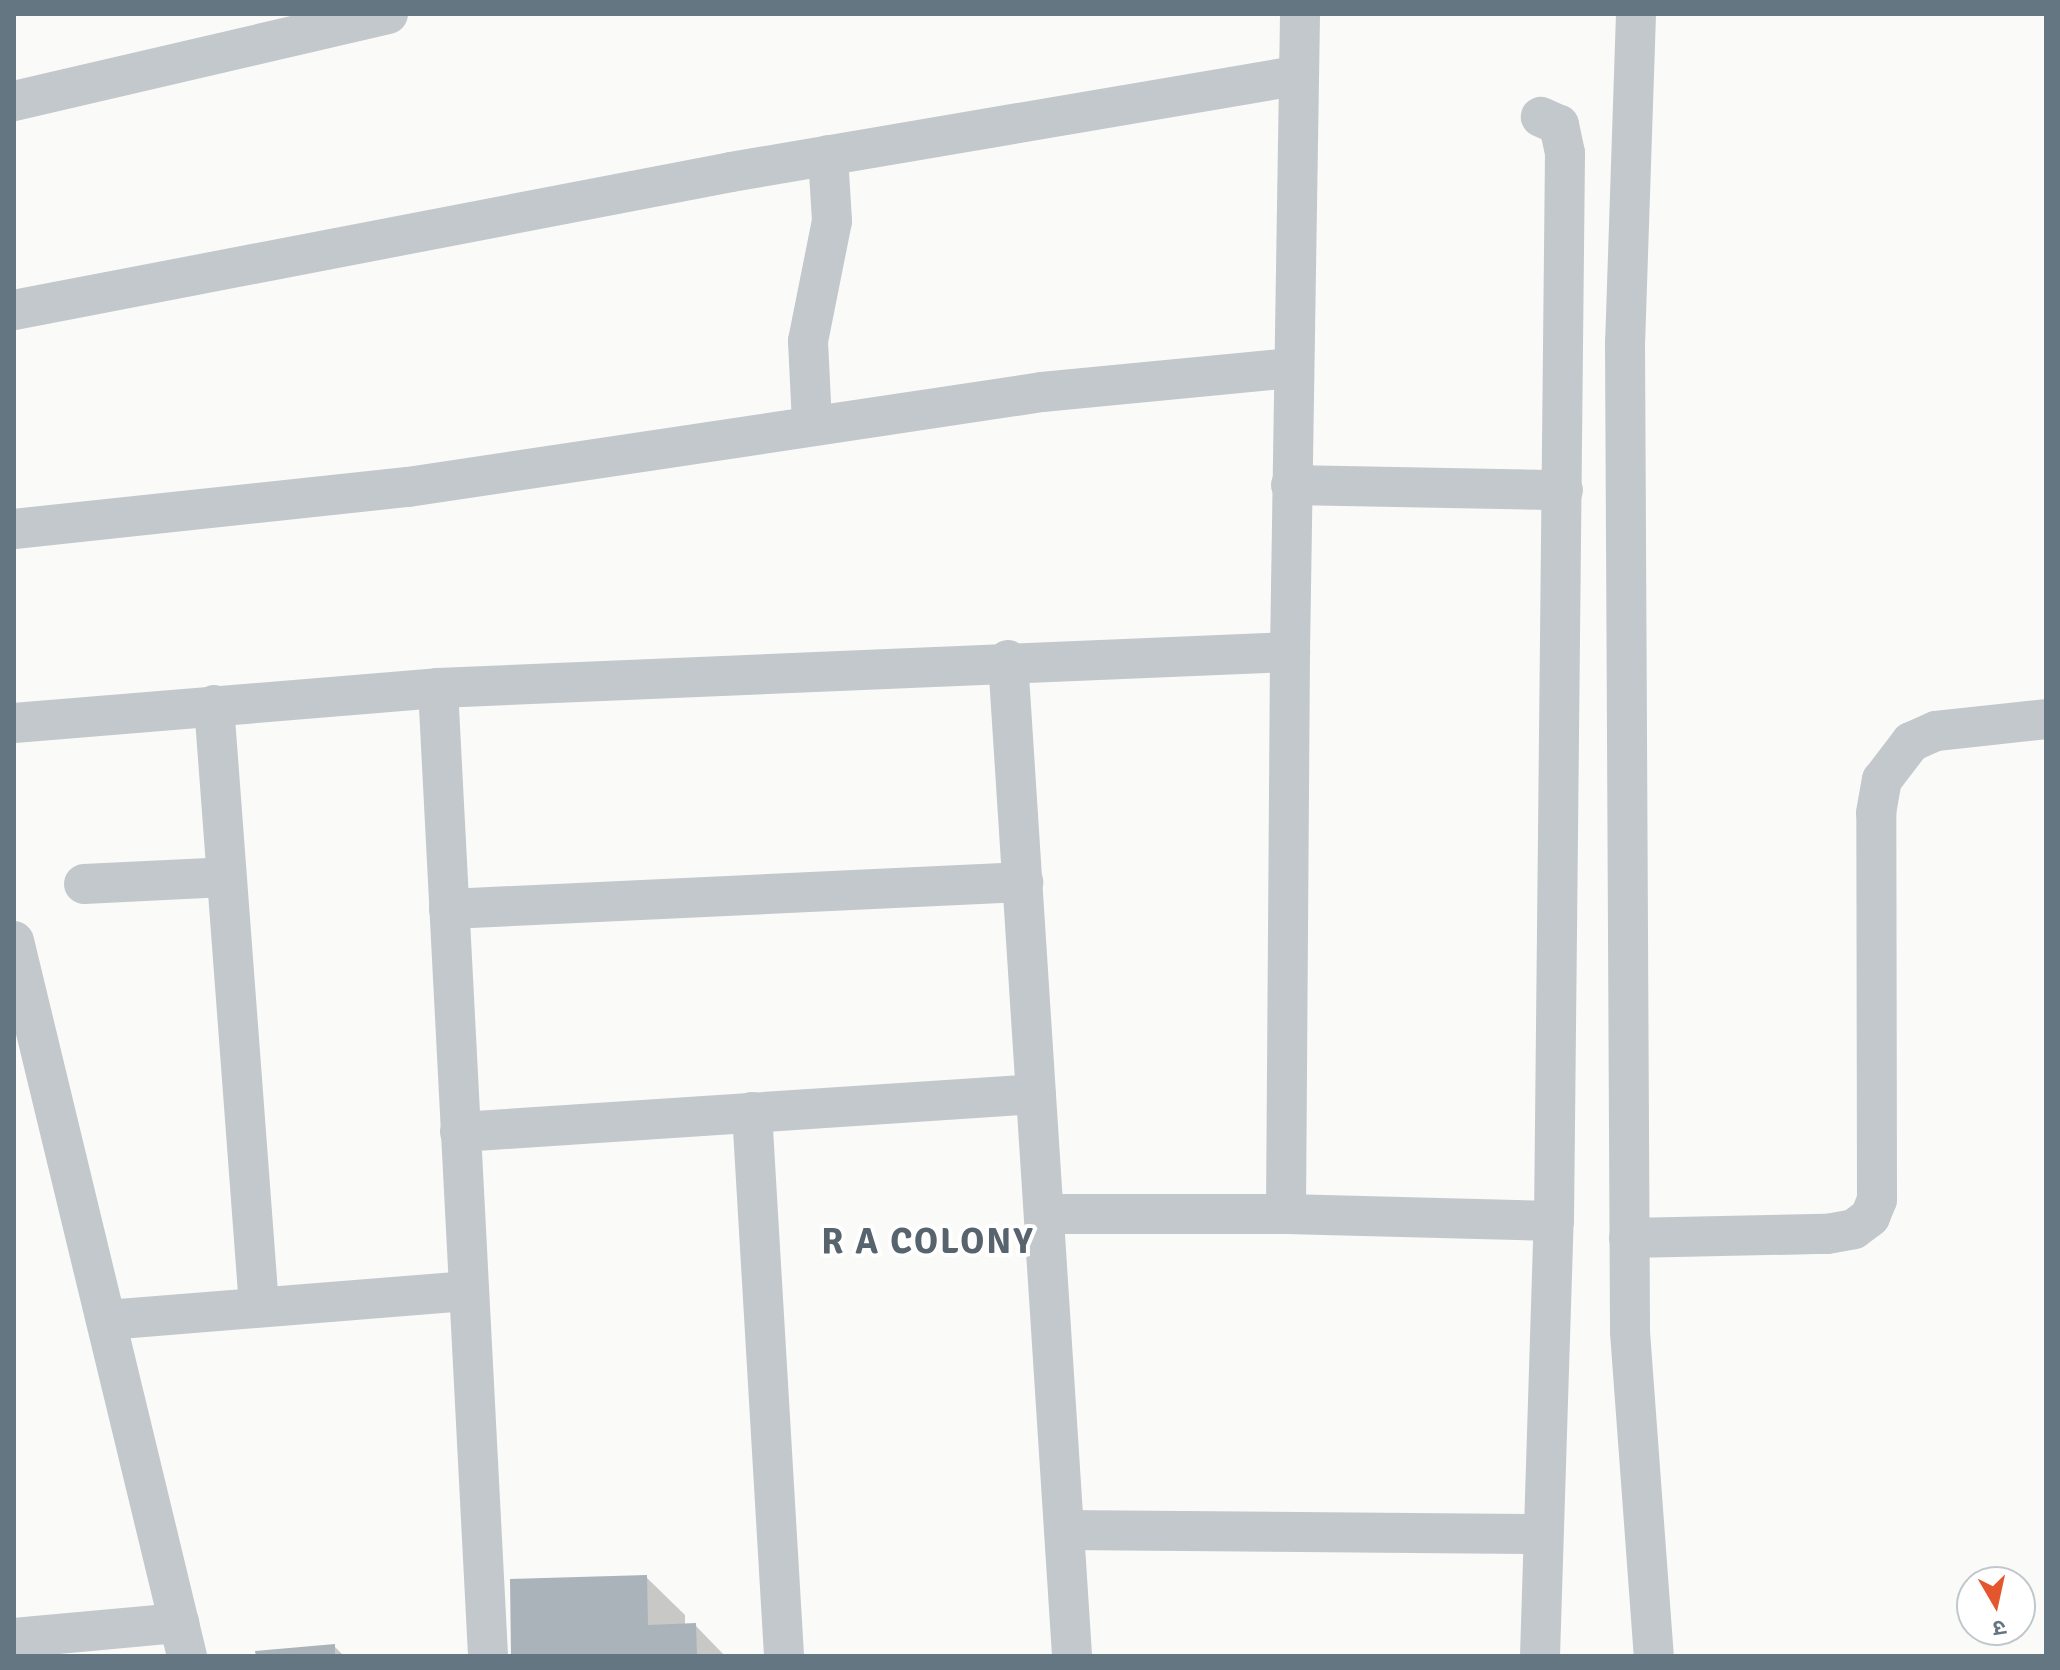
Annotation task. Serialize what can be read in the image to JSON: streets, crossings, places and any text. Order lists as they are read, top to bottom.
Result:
{
  "districts": ["R A COLONY"],
  "north": "bottom"
}
